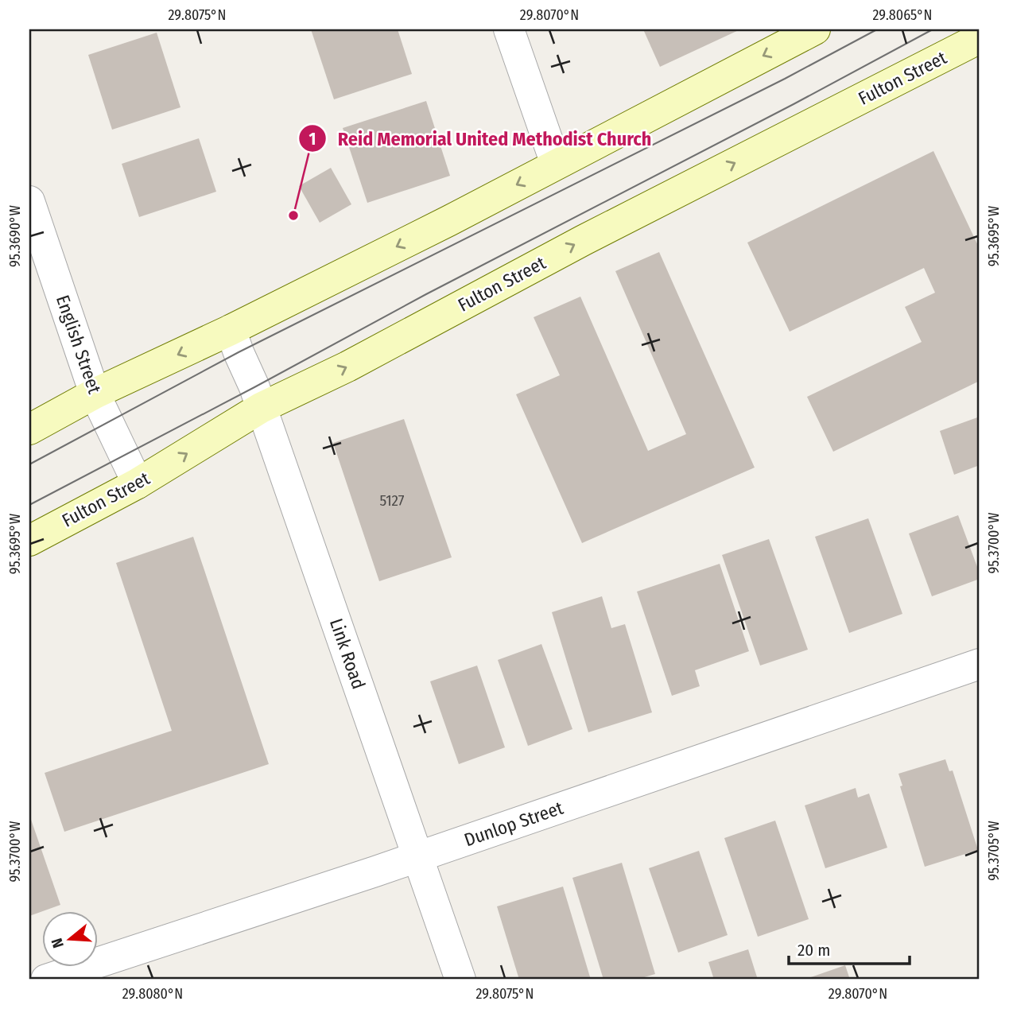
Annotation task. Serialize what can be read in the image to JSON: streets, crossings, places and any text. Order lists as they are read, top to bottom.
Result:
{
  "streets": {
    "main road": ["Fulton Street"],
    "street": ["English Street", "Link Road", "Dunlop Street"]
  },
  "crossings": [
    ["Fulton Street", "English Street"],
    ["Fulton Street", "Link Road"],
    ["Link Road", "Dunlop Street"]
  ],
  "places": ["Reid Memorial United Methodist Church"],
  "house_numbers": ["5127"],
  "scale_bar": "20 m",
  "north": "left",
  "coordinates": [
    "29.8075°N",
    "29.8070°N",
    "29.8065°N",
    "95.3695°W",
    "95.3690°W",
    "95.3700°W",
    "95.3705°W",
    "29.8080°N"
  ]
}
